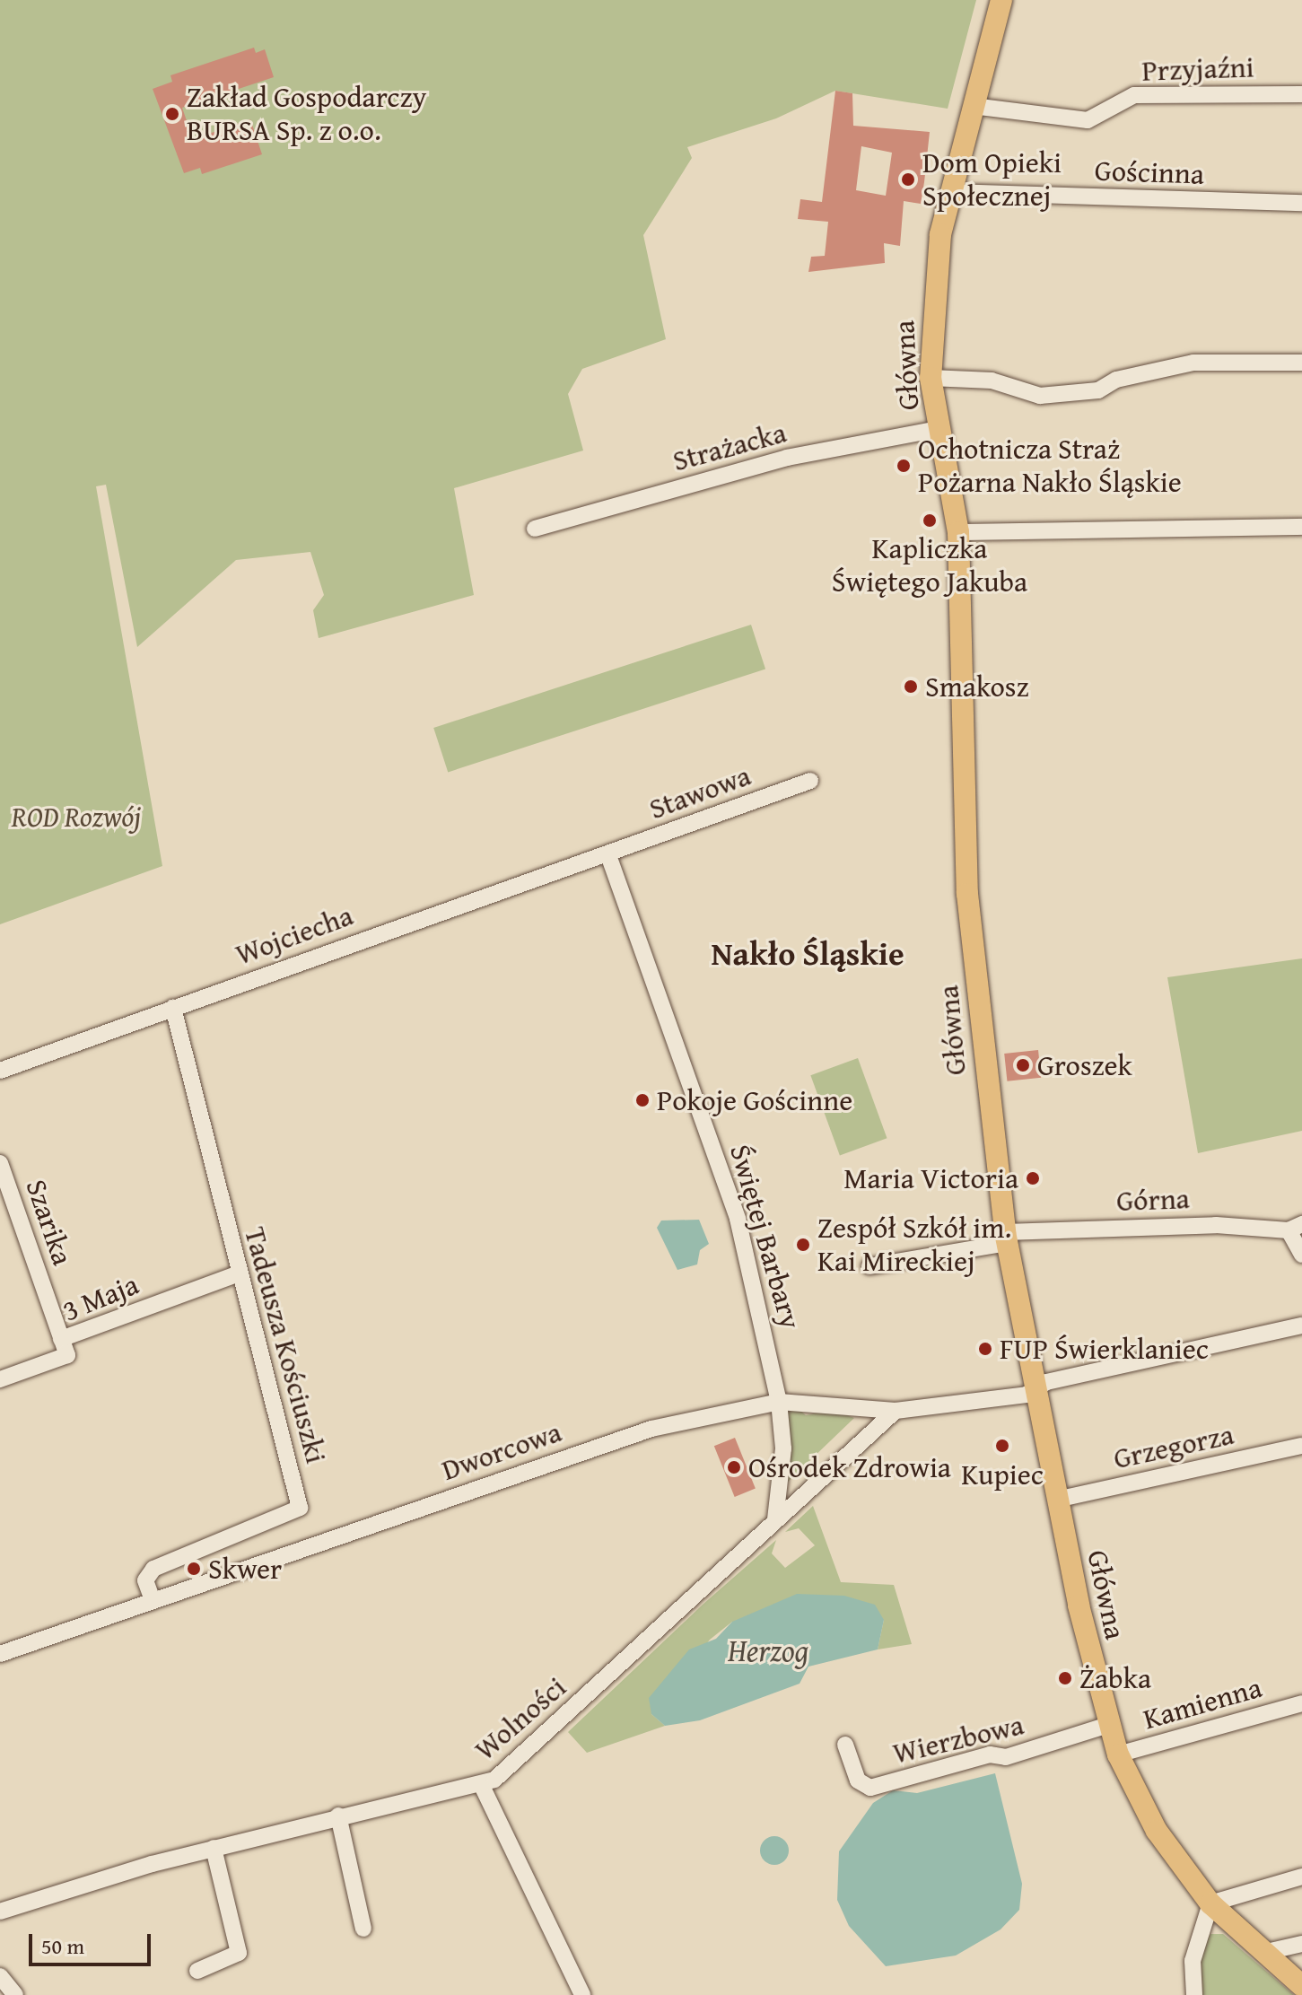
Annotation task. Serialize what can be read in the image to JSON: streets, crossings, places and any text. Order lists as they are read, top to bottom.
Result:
{
  "streets": {
    "main road": ["Główna"],
    "street": [
      "Przyjaźni",
      "Gościnna",
      "Strażacka",
      "Stawowa",
      "Wojciecha",
      "Górna",
      "Szarika",
      "Świętej Barbary",
      "3 Maja",
      "Tadeusza Kościuszki",
      "Grzegorza",
      "Dworcowa",
      "Kamienna",
      "Wolności",
      "Wierzbowa"
    ]
  },
  "crossings": [
    ["Przyjaźni", "Główna"],
    ["Gościnna", "Główna"],
    ["Główna", "Strażacka"],
    ["Główna", "Górna"],
    ["Główna", "Grzegorza"],
    ["Główna", "Dworcowa"],
    ["Główna", "Kamienna"],
    ["Główna", "Wierzbowa"],
    ["Stawowa", "Wojciecha"],
    ["Stawowa", "Świętej Barbary"],
    ["Wojciecha", "Świętej Barbary"],
    ["Wojciecha", "Tadeusza Kościuszki"],
    ["Szarika", "3 Maja"],
    ["Świętej Barbary", "Dworcowa"],
    ["Świętej Barbary", "Wolności"],
    ["3 Maja", "Tadeusza Kościuszki"],
    ["Tadeusza Kościuszki", "Dworcowa"],
    ["Dworcowa", "Wolności"]
  ],
  "districts": ["Nakło Śląskie"],
  "water": ["Herzog"],
  "parks": ["ROD Rozwój"],
  "places": [
    "Zakład Gospodarczy BURSA Sp. z o.o.",
    "Dom Opieki Społecznej",
    "Ochotnicza Straż Pożarna Nakło Śląskie",
    "Kapliczka Świętego Jakuba",
    "Smakosz",
    "Groszek",
    "Pokoje Gościnne",
    "Maria Victoria",
    "Zespół Szkół im. Kai Mireckiej",
    "FUP Świerklaniec",
    "Kupiec",
    "Ośrodek Zdrowia",
    "Skwer",
    "Żabka"
  ],
  "scale_bar": "50 m"
}
